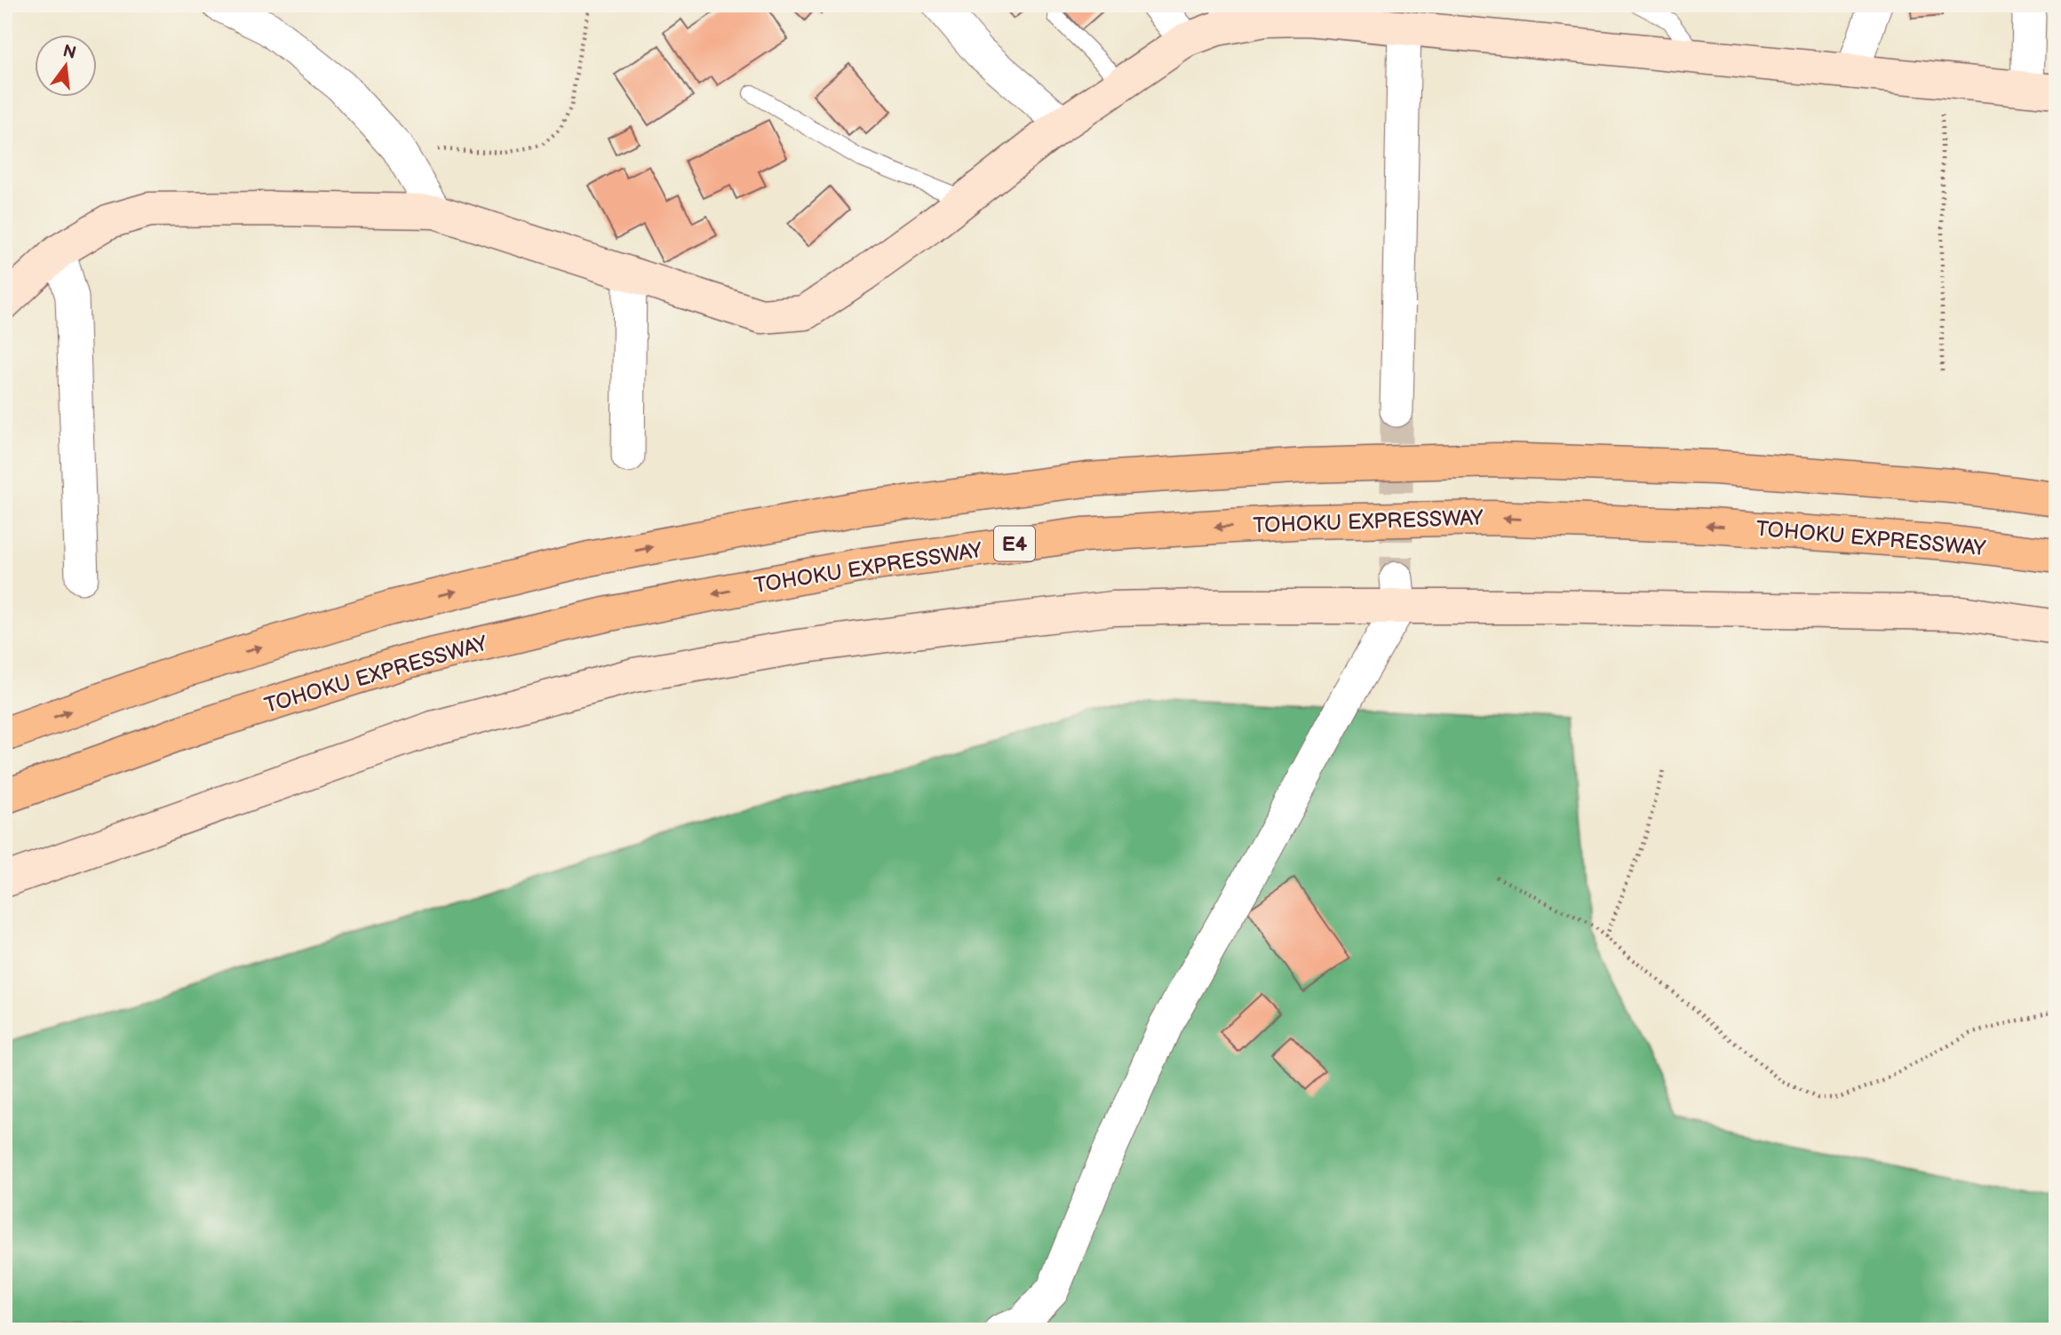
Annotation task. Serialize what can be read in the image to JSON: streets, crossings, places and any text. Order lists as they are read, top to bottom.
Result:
{
  "streets": {
    "highway": ["TOHOKU EXPRESSWAY", "E4"]
  },
  "north": "top"
}
